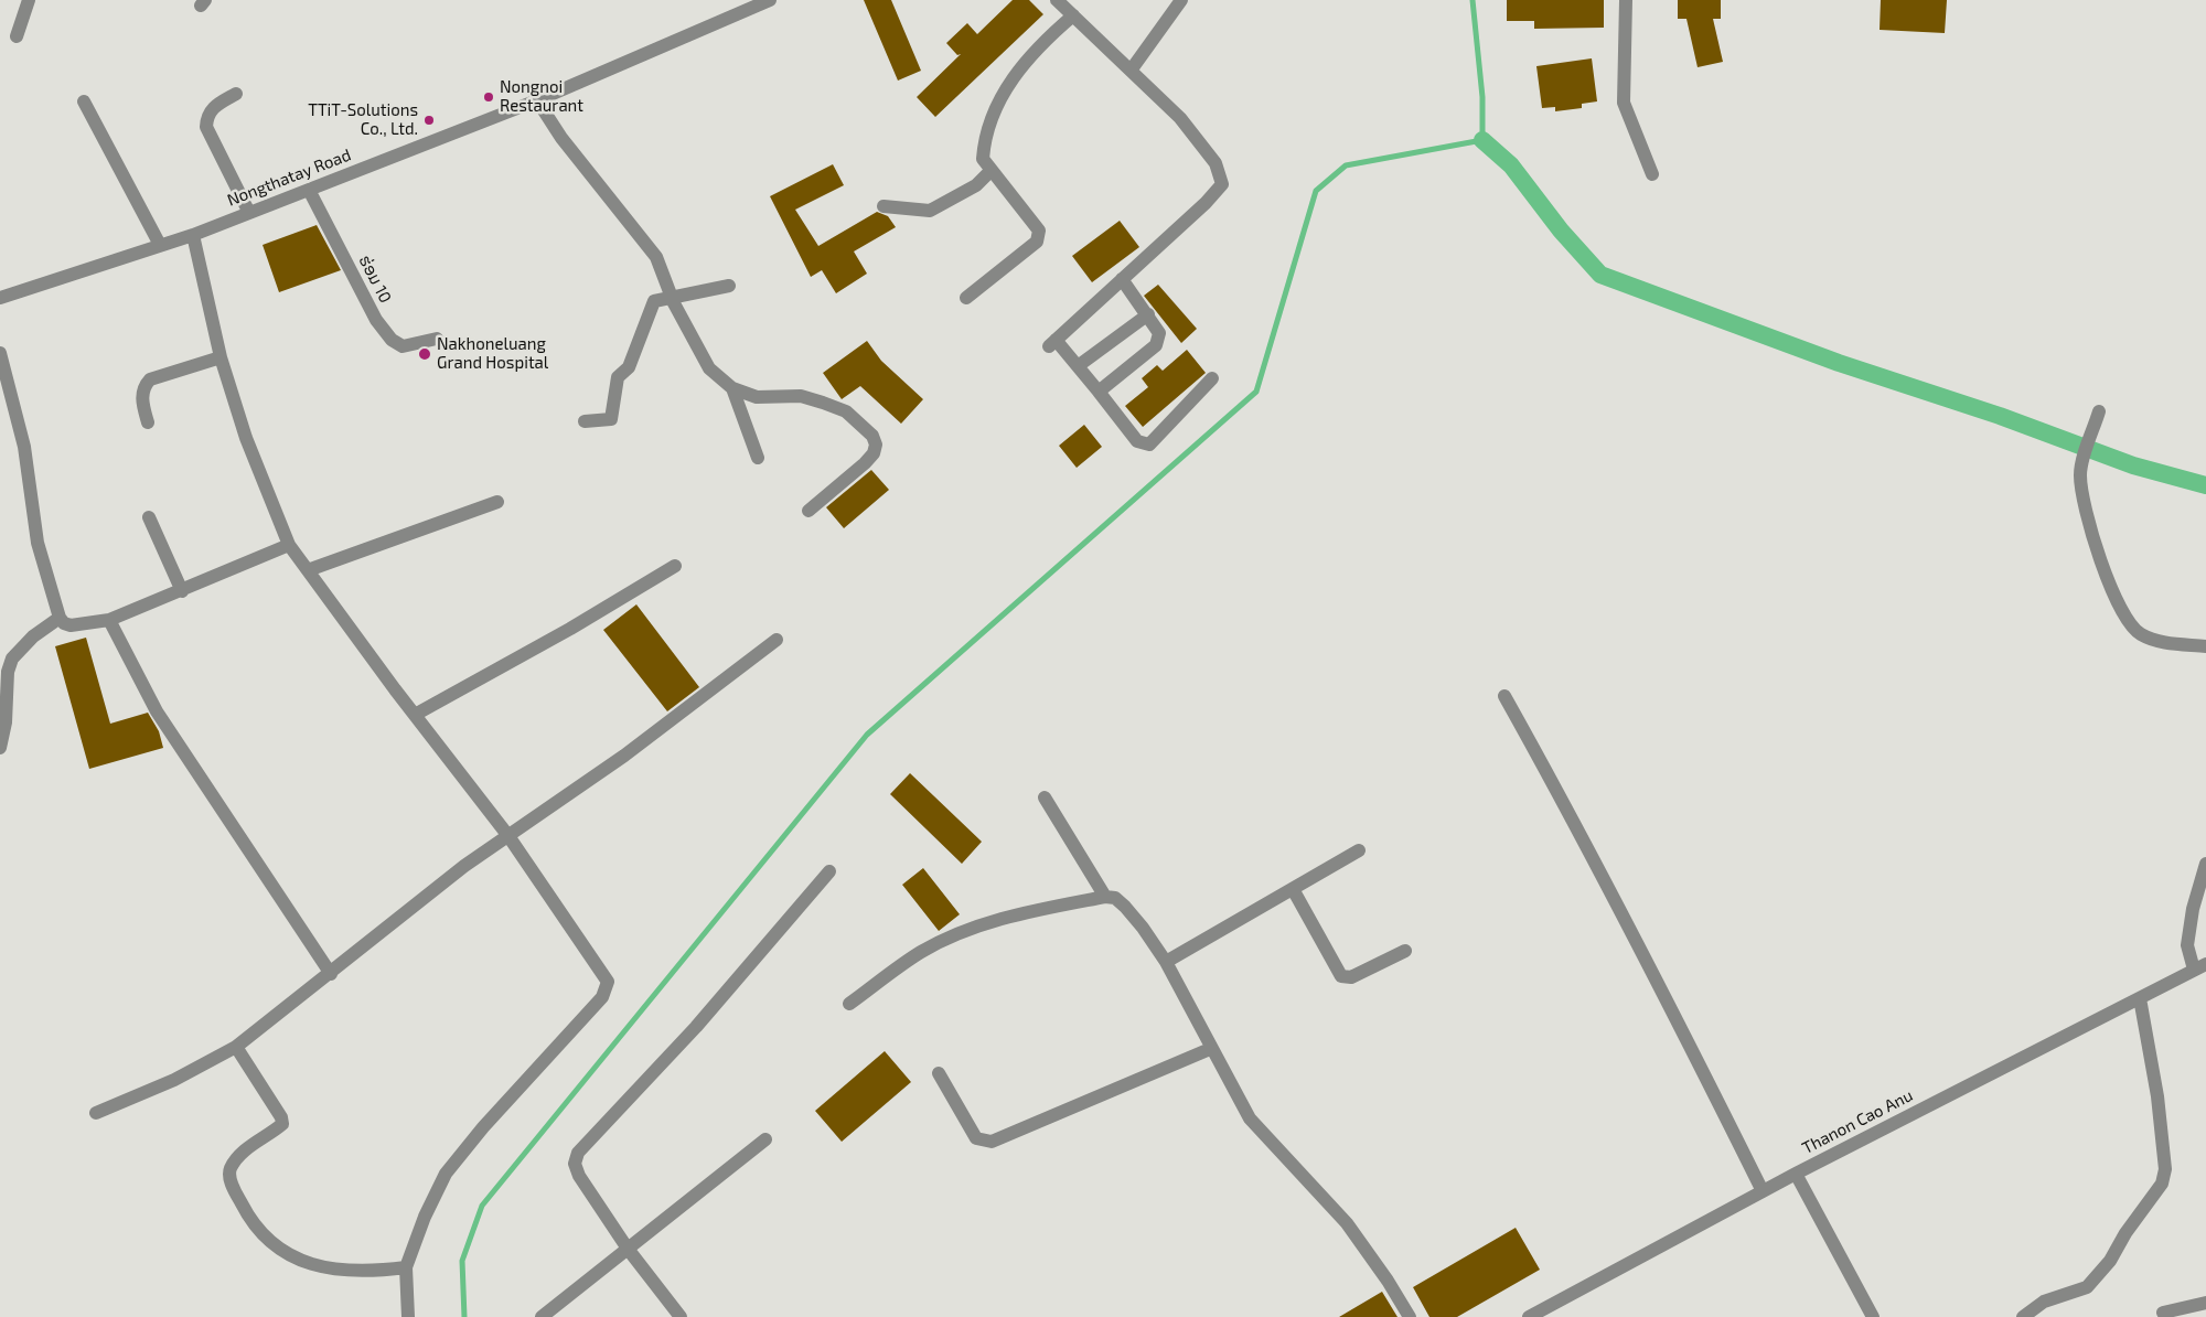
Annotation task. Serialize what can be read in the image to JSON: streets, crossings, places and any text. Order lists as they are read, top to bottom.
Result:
{
  "streets": {
    "street": ["Nongthatay Road", "ຮ່ອມ 10", "Thanon Cao Anu"]
  },
  "crossings": [
    ["Nongthatay Road", "ຮ່ອມ 10"]
  ],
  "places": ["Nongnoi Restaurant", "TTiT-Solutions Co., Ltd.", "Nakhoneluang Grand Hospital"]
}
